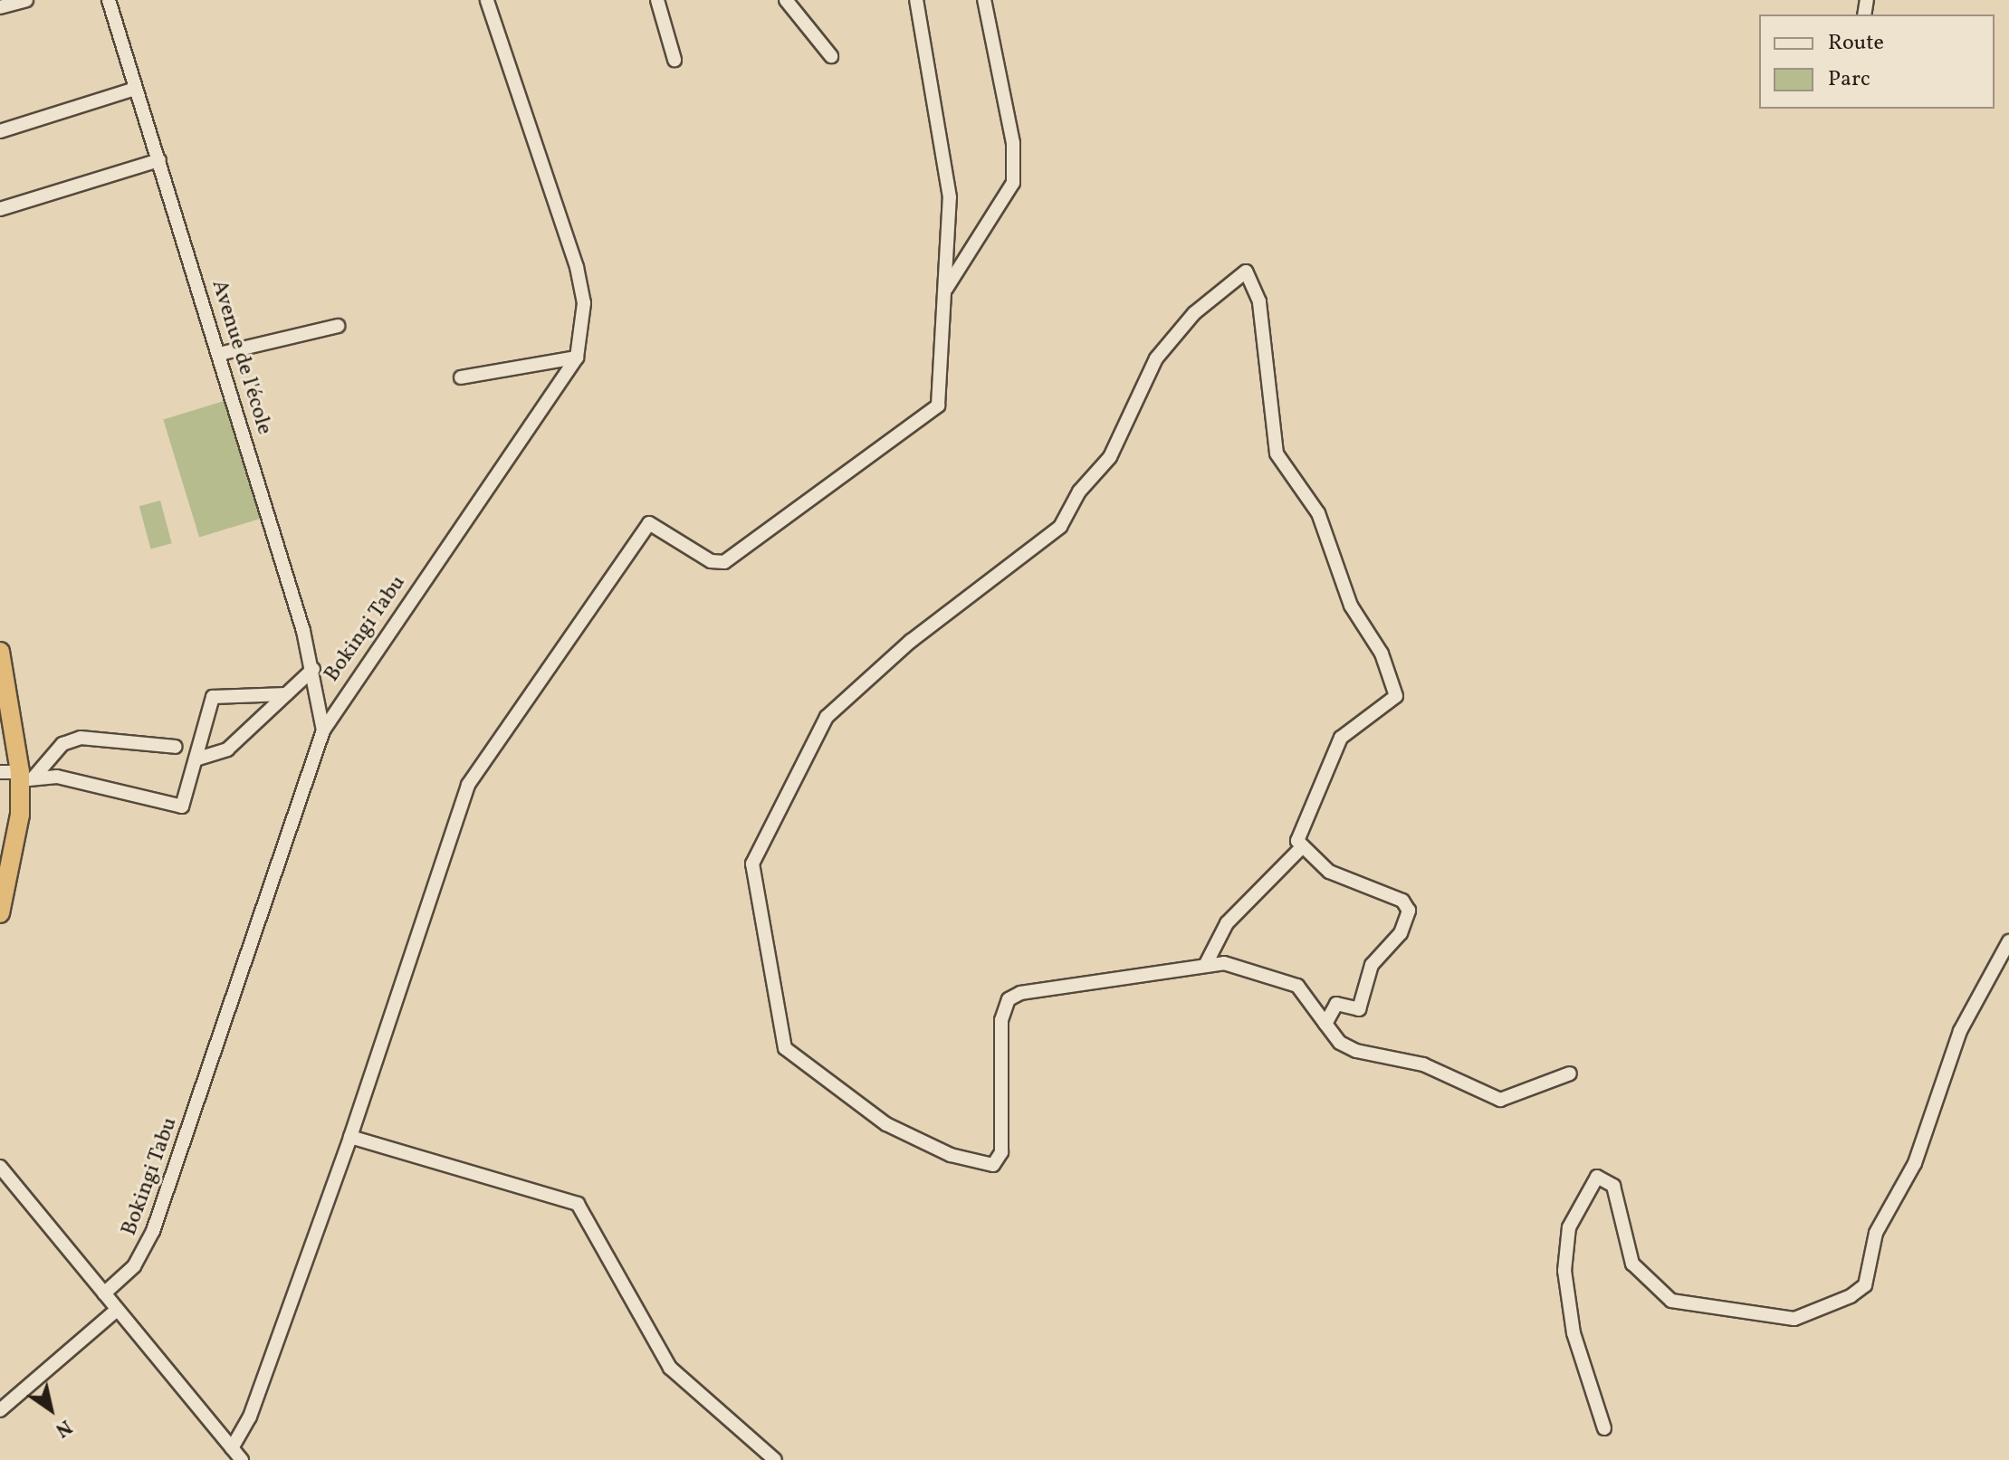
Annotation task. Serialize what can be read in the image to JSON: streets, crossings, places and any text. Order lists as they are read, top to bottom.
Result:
{
  "streets": {
    "street": ["Avenue de l'école", "Bokingi Tabu"]
  },
  "crossings": [
    ["Avenue de l'école", "Bokingi Tabu"]
  ],
  "legend": ["Route", "Parc"],
  "north": "bottom right"
}
